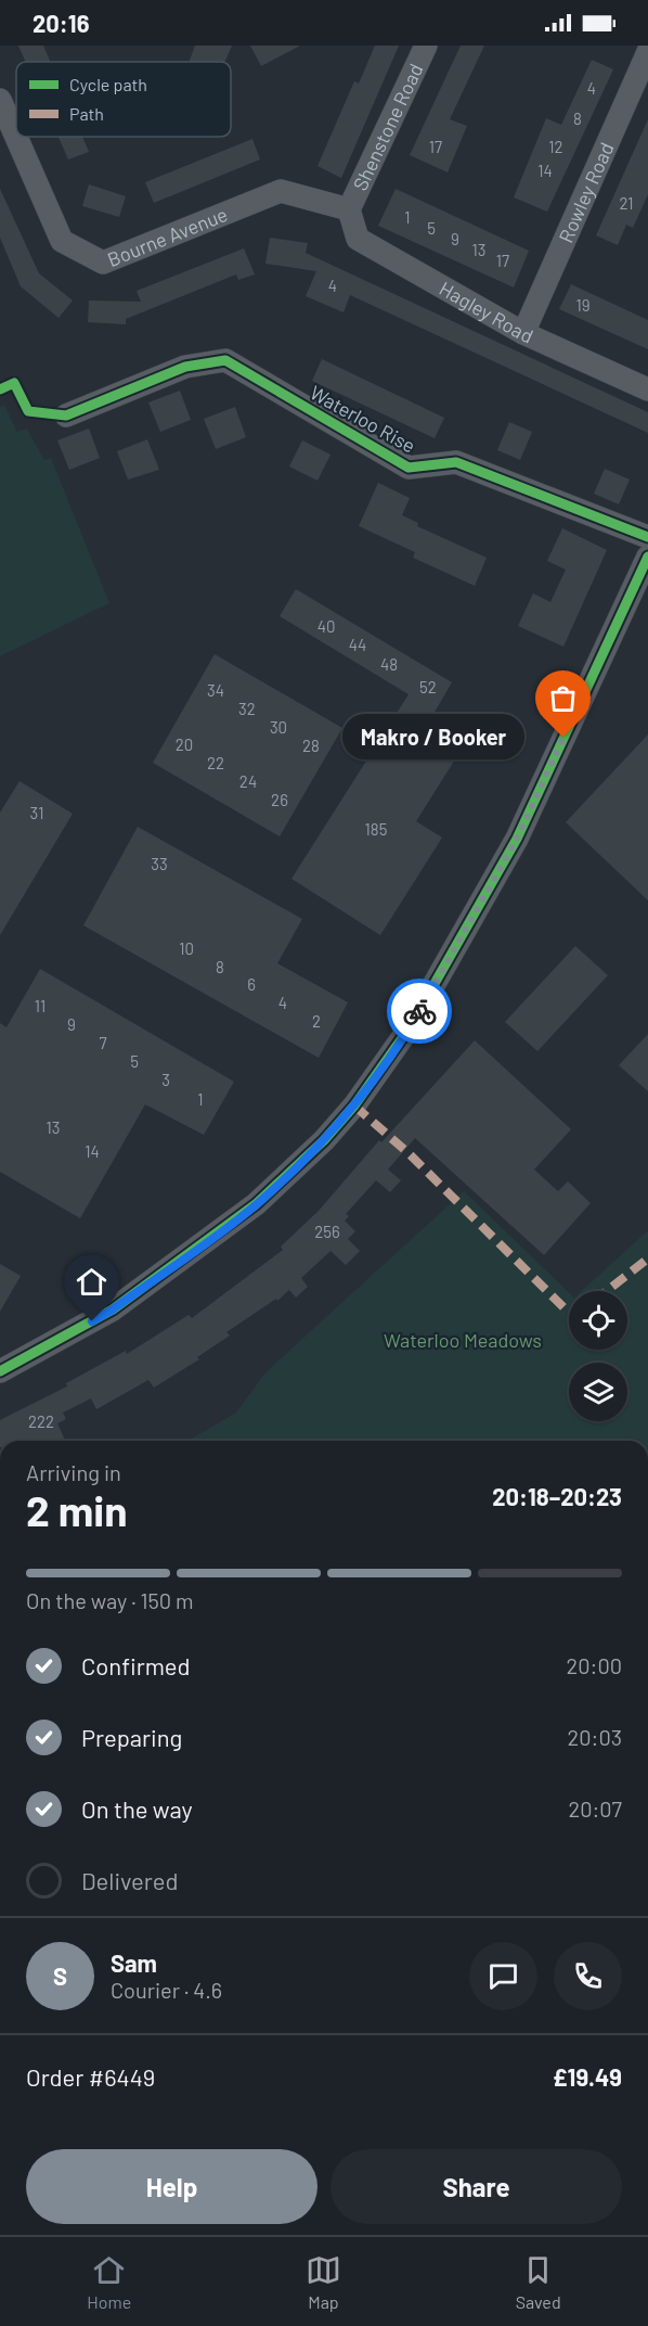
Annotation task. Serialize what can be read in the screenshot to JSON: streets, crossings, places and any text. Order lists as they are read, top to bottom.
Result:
{
  "streets": {
    "street": [
      "Shenstone Road",
      "Rowley Road",
      "Bourne Avenue",
      "Hagley Road",
      "Waterloo Rise"
    ]
  },
  "crossings": [
    ["Shenstone Road", "Bourne Avenue"],
    ["Shenstone Road", "Hagley Road"],
    ["Rowley Road", "Hagley Road"],
    ["Bourne Avenue", "Hagley Road"]
  ],
  "parks": ["Waterloo Meadows"],
  "places": ["Makro / Booker"],
  "house_numbers": [
    "4",
    "8",
    "17",
    "12",
    "14",
    "21",
    "1",
    "5",
    "9",
    "13",
    "17",
    "4",
    "19",
    "40",
    "44",
    "48",
    "52",
    "34",
    "32",
    "30",
    "20",
    "28",
    "22",
    "24",
    "26",
    "31",
    "185",
    "33",
    "10",
    "8",
    "6",
    "4",
    "11",
    "2",
    "9",
    "7",
    "5",
    "3",
    "1",
    "13",
    "14",
    "256",
    "222"
  ],
  "legend": ["Cycle path", "Path"],
  "page": {
    "status": "20:16",
    "bubble": "Makro / Booker",
    "heading": ["2 min", "Arriving in", "20:18–20:23"],
    "panel": [
      "Sam",
      "Courier · 4.6",
      "Order #6449",
      "£19.49"
    ],
    "bar": "On the way · 150 m",
    "list": [
      ["Confirmed", "20:00"],
      ["Preparing", "20:03"],
      ["On the way", "20:07"],
      "Delivered"
    ],
    "round": "S",
    "buttons": ["Help", "Share"],
    "tabs": ["Home", "Map", "Saved"]
  }
}
